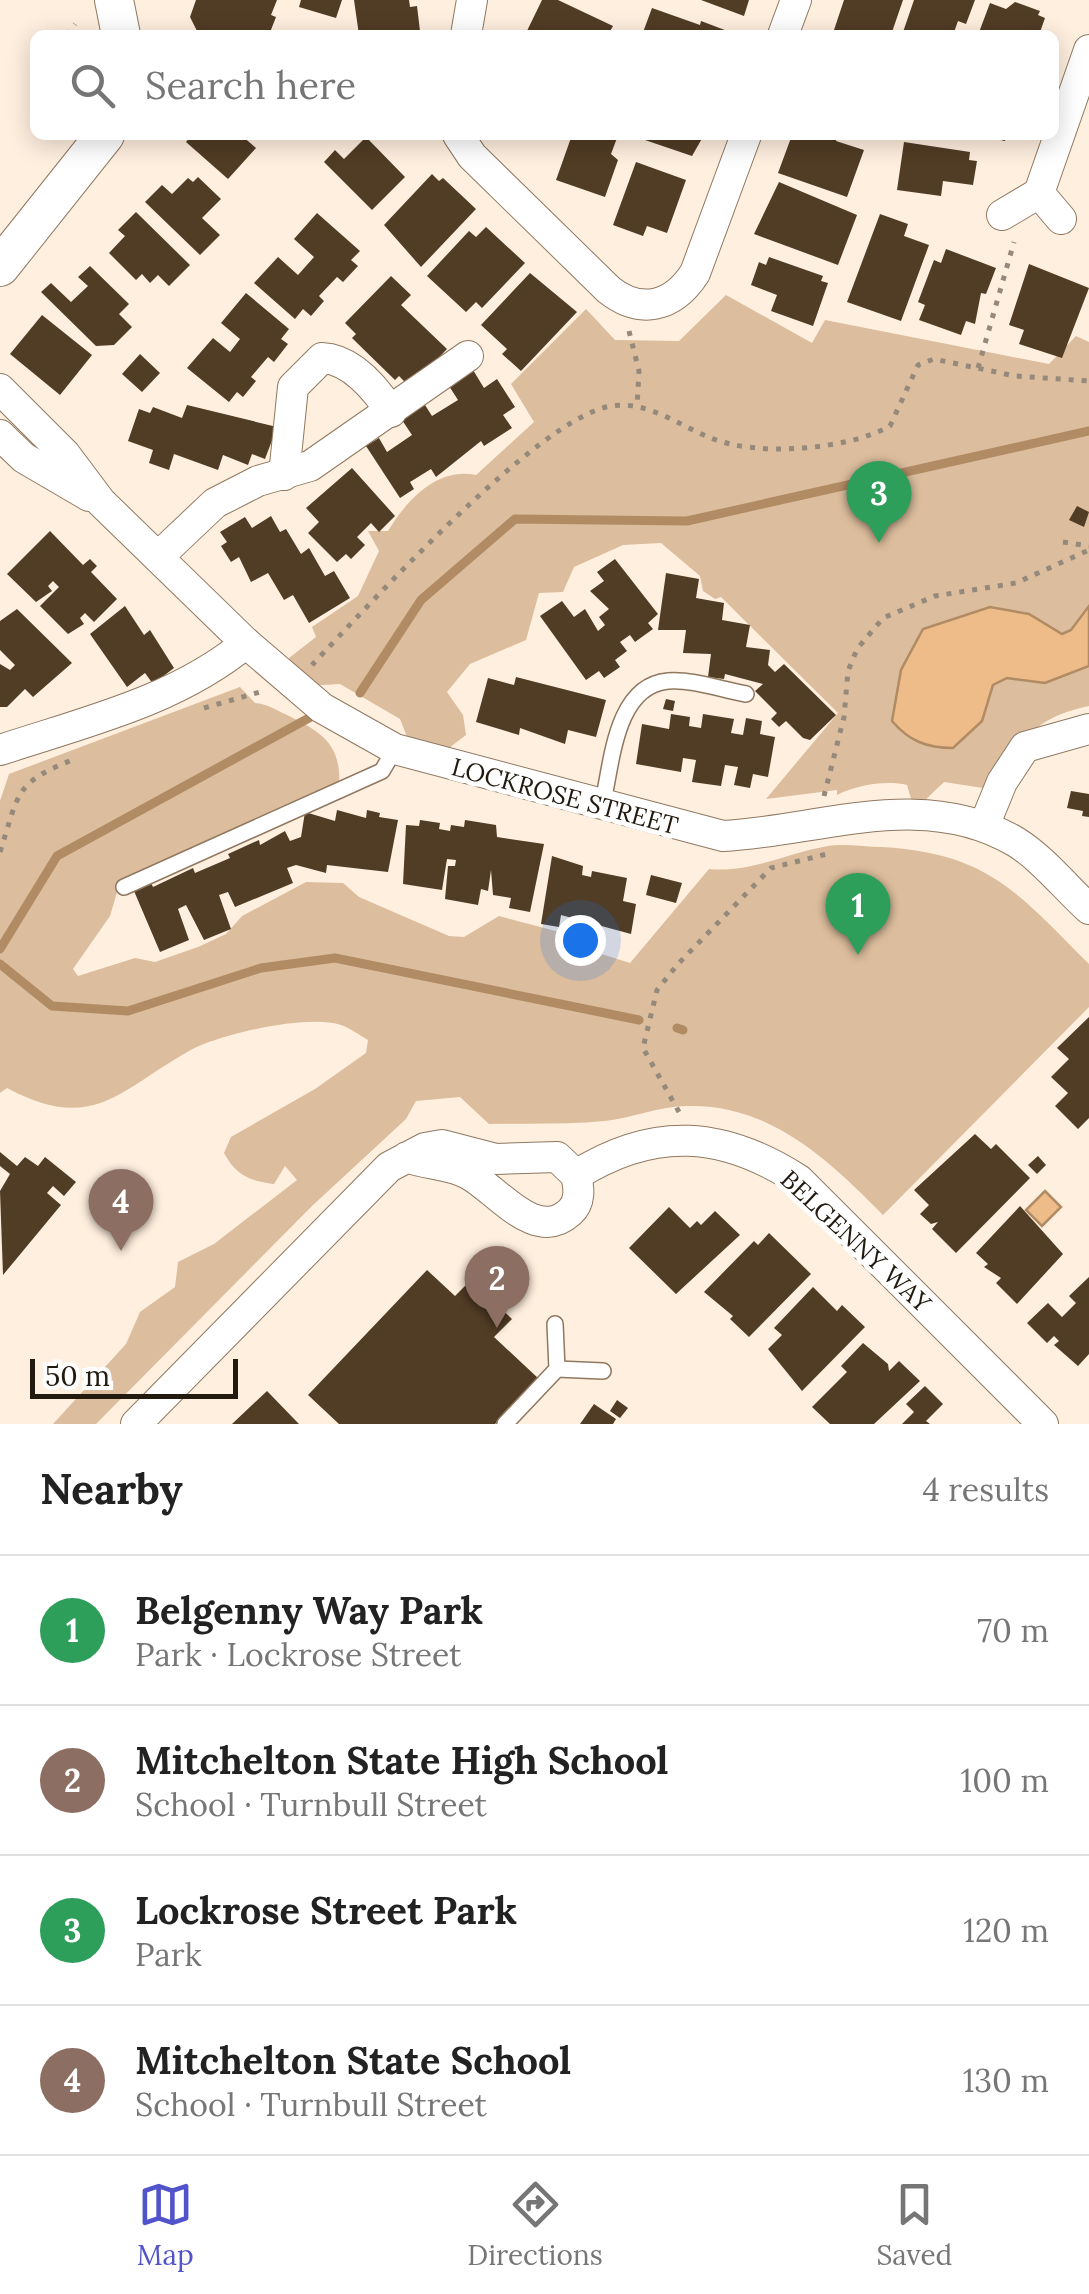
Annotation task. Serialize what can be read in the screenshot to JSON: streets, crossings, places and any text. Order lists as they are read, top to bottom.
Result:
{
  "streets": {
    "street": ["LOCKROSE STREET", "BELGENNY WAY"]
  },
  "scale_bar": "50 m",
  "page": {
    "search": "Search here",
    "pins": [
      "3",
      "1",
      "4",
      "2"
    ],
    "scale": "50 m",
    "heading": ["Nearby", "4 results"],
    "list": [
      {
        "mark": "1",
        "name": "Belgenny Way Park",
        "note": "Park · Lockrose Street",
        "value": "70 m"
      },
      {
        "mark": "2",
        "name": "Mitchelton State High School",
        "note": "School · Turnbull Street",
        "value": "100 m"
      },
      {
        "mark": "3",
        "name": "Lockrose Street Park",
        "note": "Park",
        "value": "120 m"
      },
      {
        "mark": "4",
        "name": "Mitchelton State School",
        "note": "School · Turnbull Street",
        "value": "130 m"
      }
    ],
    "nav": ["Map", "Directions", "Saved"]
  }
}
